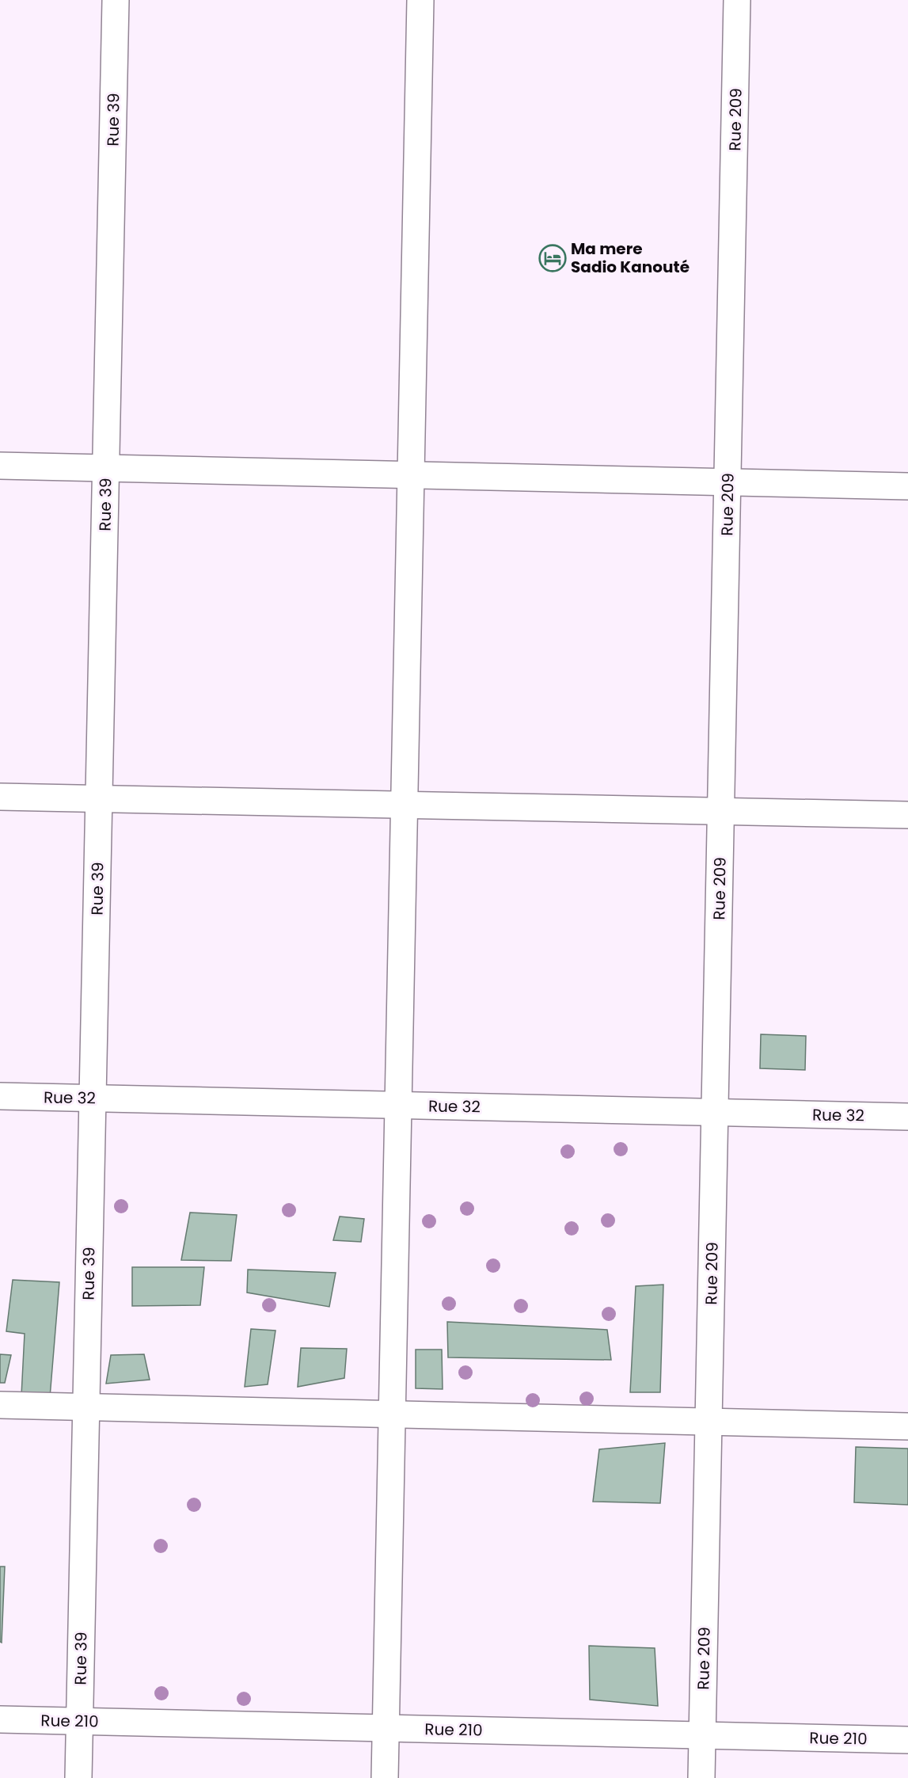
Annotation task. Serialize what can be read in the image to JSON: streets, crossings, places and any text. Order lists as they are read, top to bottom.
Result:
{
  "streets": {
    "street": [
      "Rue 39",
      "Rue 209",
      "Rue 32",
      "Rue 210"
    ]
  },
  "crossings": [
    ["Rue 39", "Rue 32"],
    ["Rue 39", "Rue 210"],
    ["Rue 209", "Rue 32"],
    ["Rue 209", "Rue 210"]
  ],
  "places": {
    "hotel": ["Ma mere Sadio Kanouté"]
  }
}
